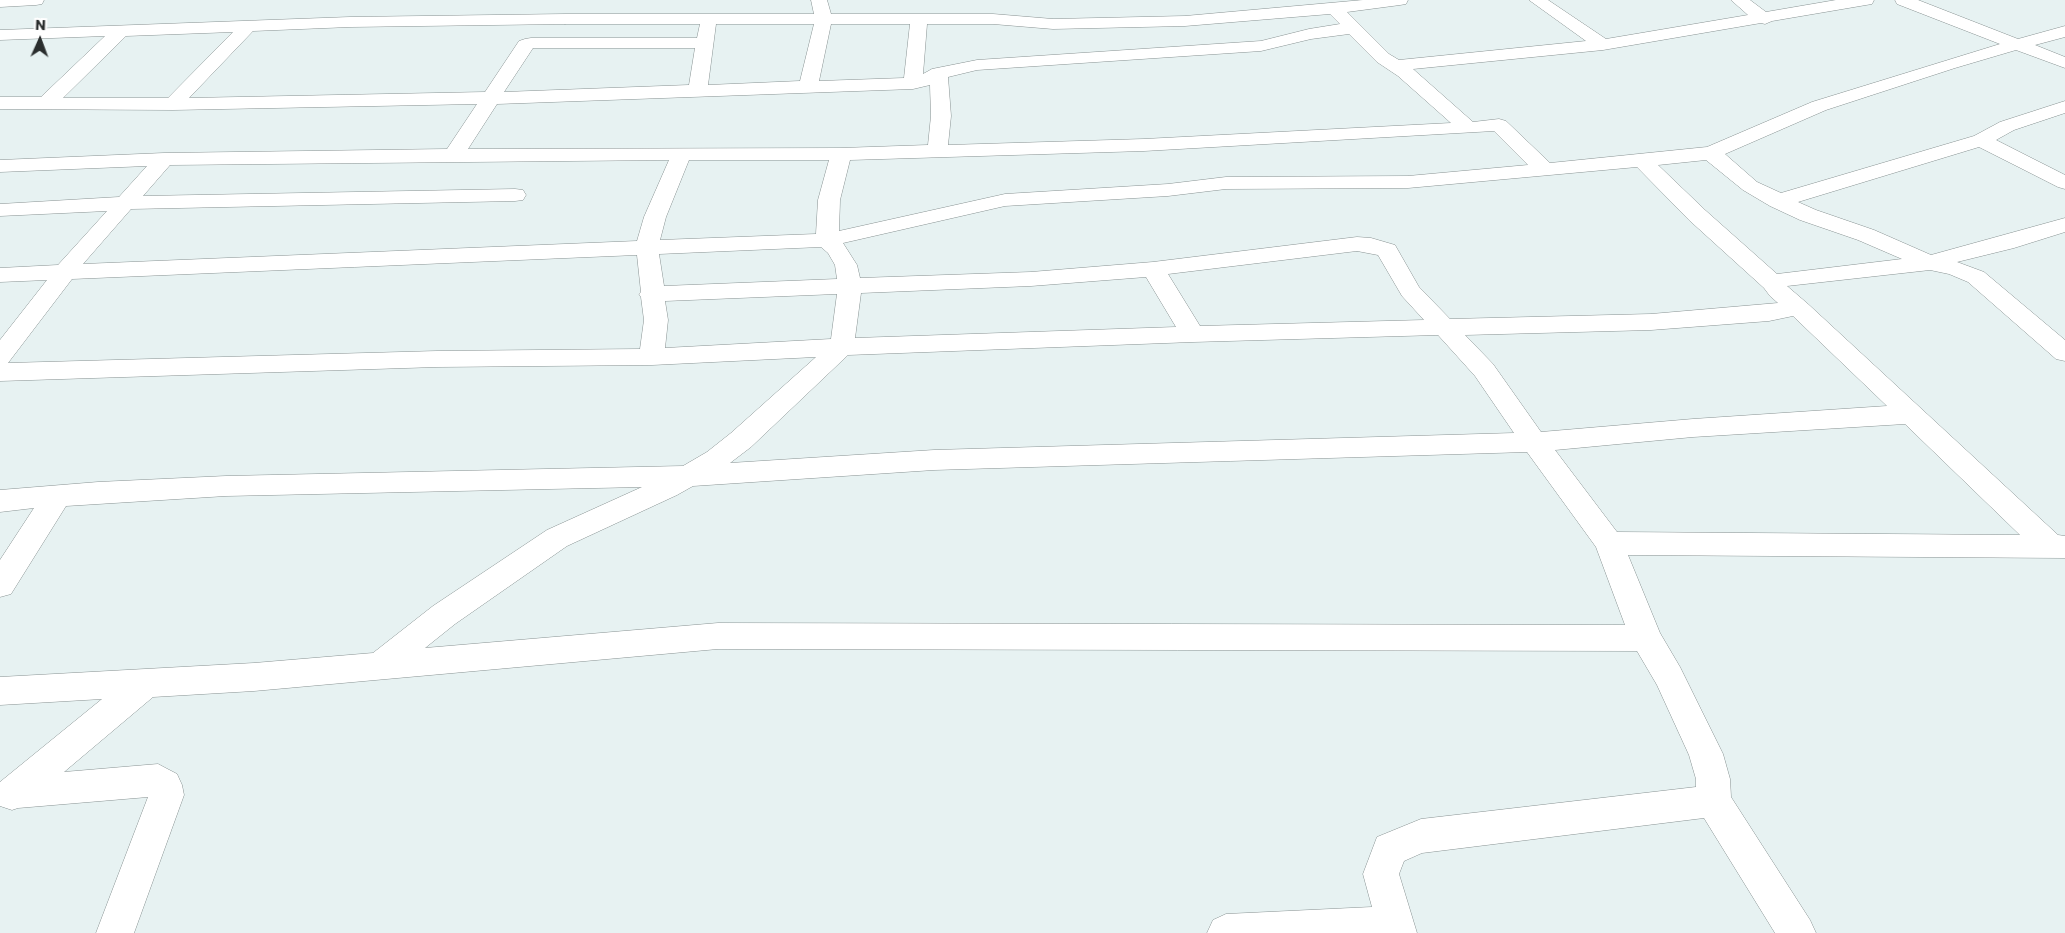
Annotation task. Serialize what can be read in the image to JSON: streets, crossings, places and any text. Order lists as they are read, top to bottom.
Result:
{
  "north": "top"
}
